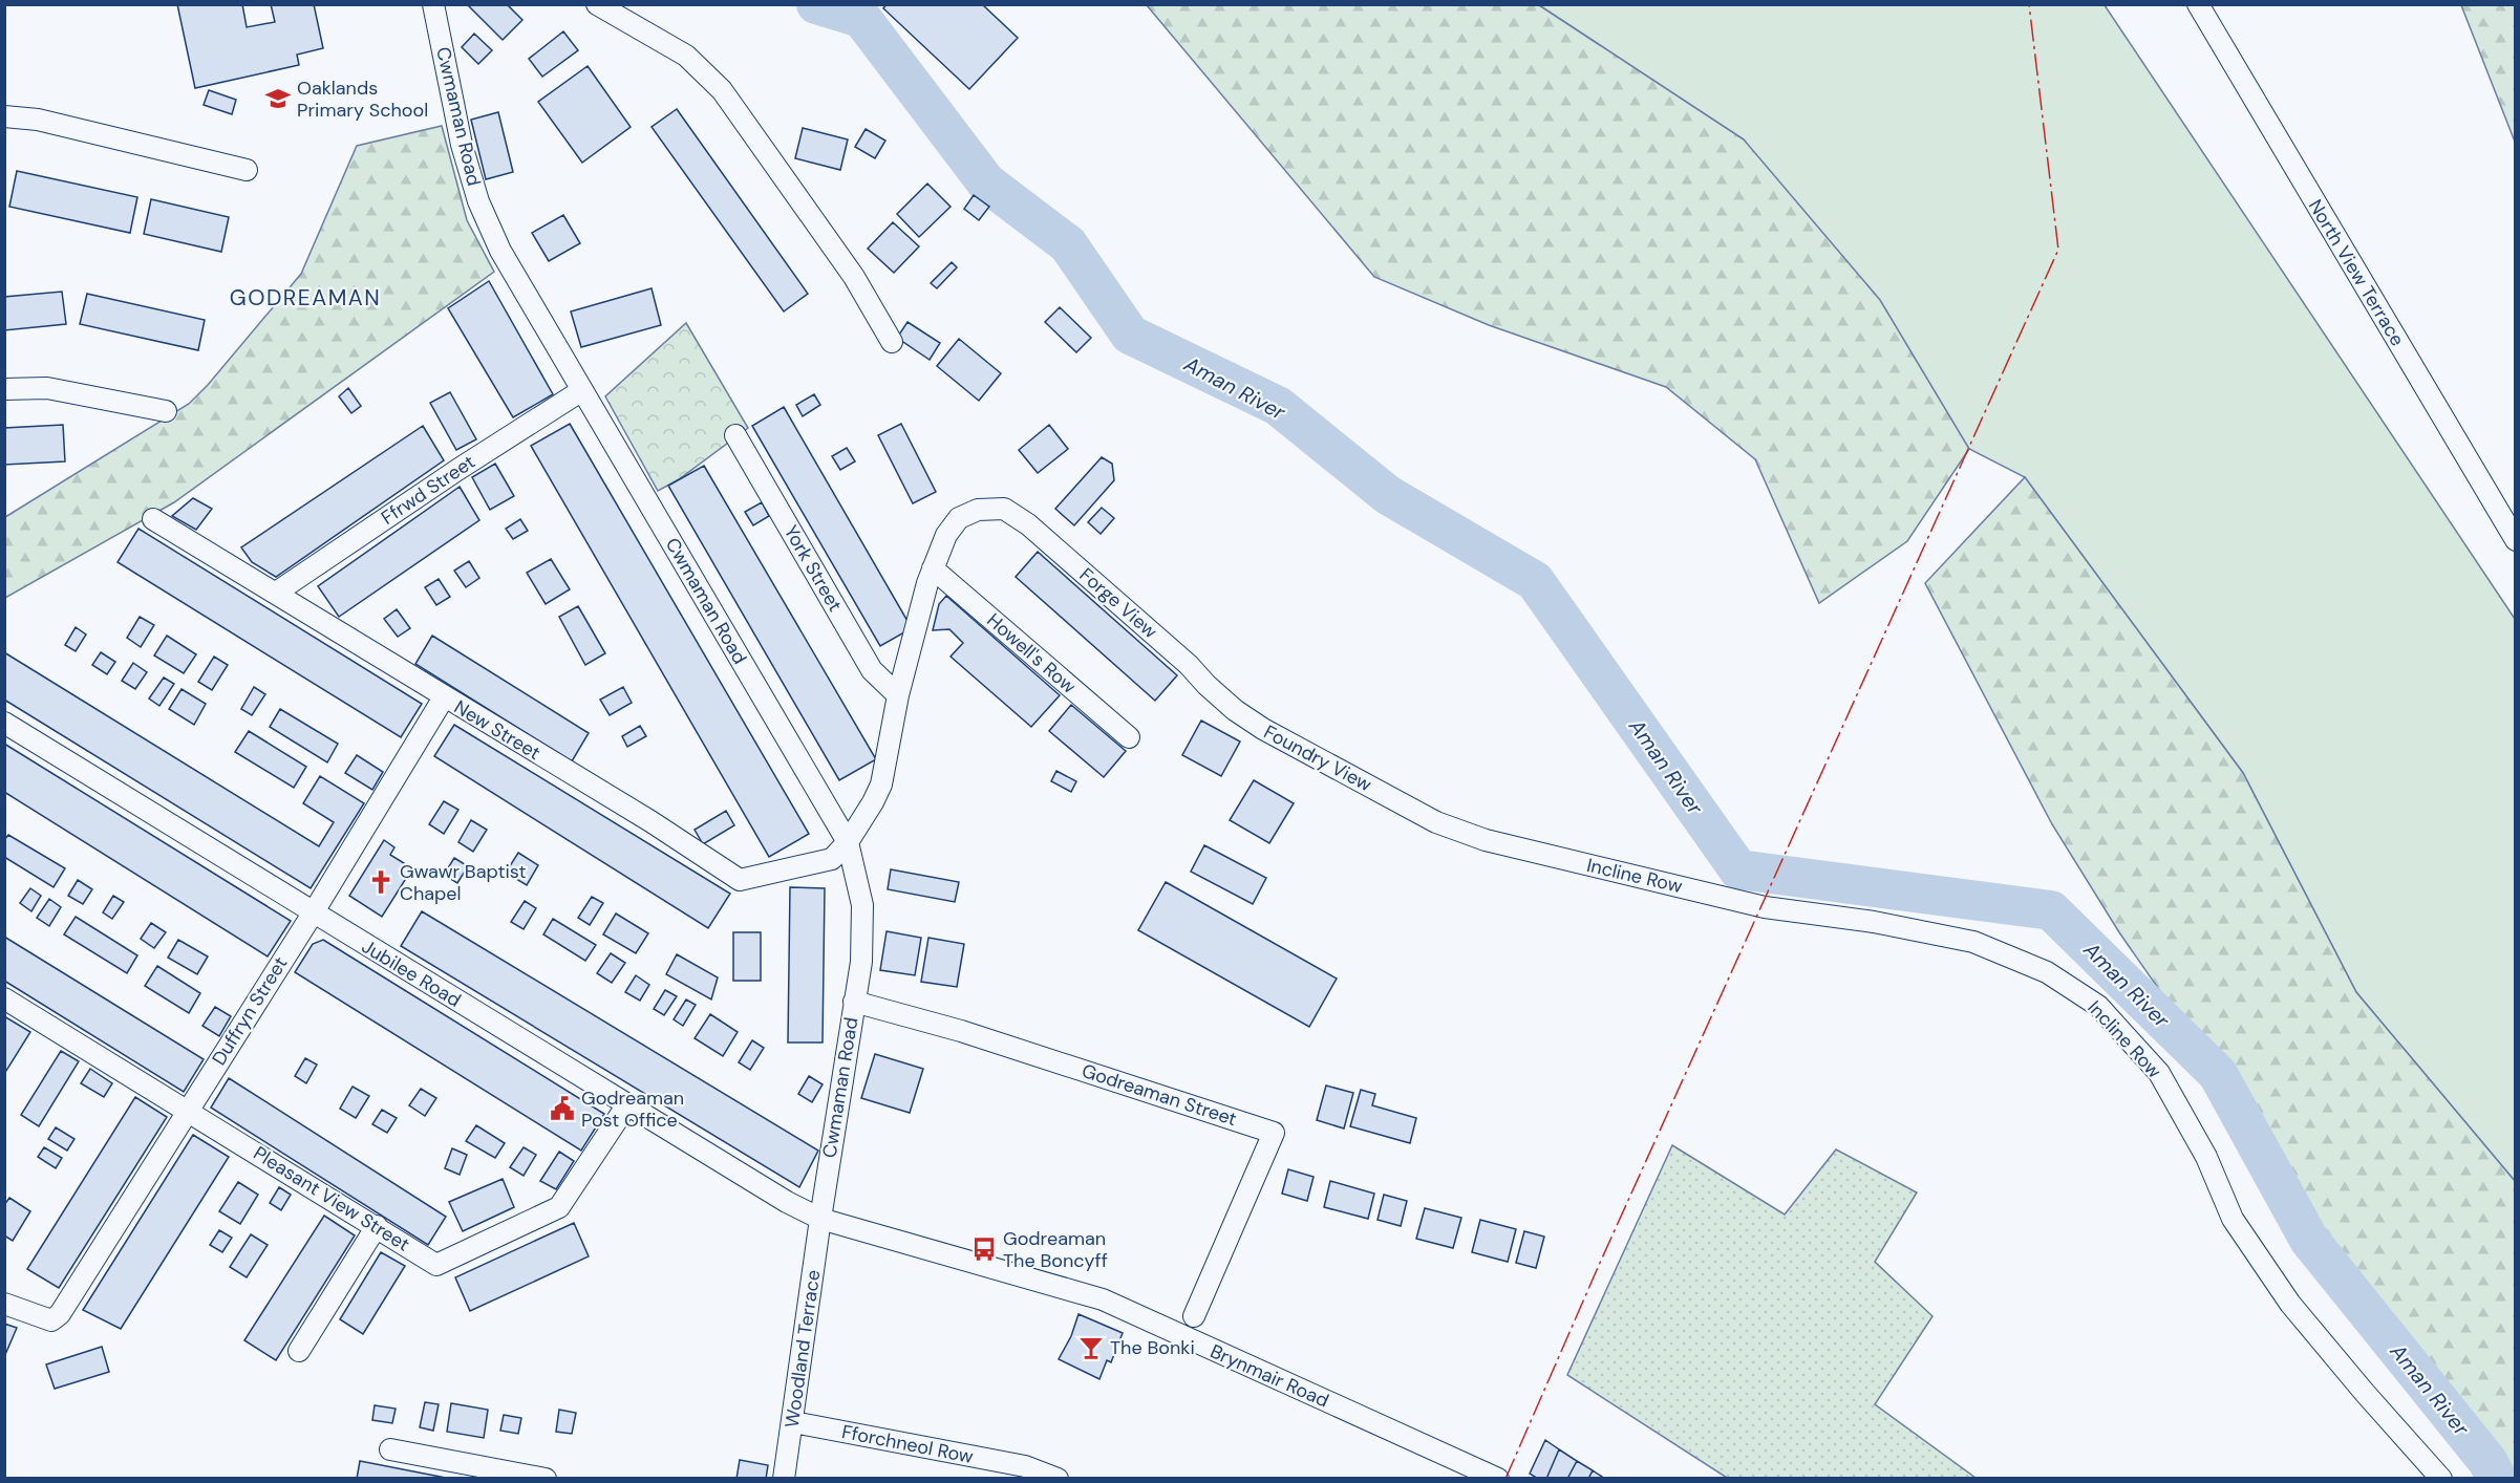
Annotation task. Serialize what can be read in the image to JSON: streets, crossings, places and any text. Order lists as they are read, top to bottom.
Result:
{
  "streets": {
    "street": [
      "Cwmaman Road",
      "North View Terrace",
      "Ffrwd Street",
      "York Street",
      "Forge View",
      "Howell's Row",
      "New Street",
      "Foundry View",
      "Incline Row",
      "Jubilee Road",
      "Duffryn Street",
      "Godreaman Street",
      "Pleasant View Street",
      "Woodland Terrace",
      "Brynmair Road",
      "Fforchneol Row"
    ]
  },
  "crossings": [
    ["Cwmaman Road", "Ffrwd Street"],
    ["Cwmaman Road", "New Street"],
    ["Cwmaman Road", "Jubilee Road"],
    ["Cwmaman Road", "Godreaman Street"],
    ["Cwmaman Road", "Woodland Terrace"],
    ["Cwmaman Road", "Brynmair Road"],
    ["Ffrwd Street", "New Street"],
    ["York Street", "New Street"],
    ["Forge View", "Howell's Row"],
    ["Forge View", "New Street"],
    ["Forge View", "Foundry View"],
    ["Howell's Row", "New Street"],
    ["New Street", "Duffryn Street"],
    ["Foundry View", "Incline Row"],
    ["Jubilee Road", "Duffryn Street"],
    ["Jubilee Road", "Pleasant View Street"],
    ["Jubilee Road", "Woodland Terrace"],
    ["Jubilee Road", "Brynmair Road"],
    ["Duffryn Street", "Pleasant View Street"],
    ["Woodland Terrace", "Brynmair Road"],
    ["Woodland Terrace", "Fforchneol Row"]
  ],
  "districts": ["GODREAMAN"],
  "water": ["Aman River"],
  "places": {
    "school or university": ["Oaklands Primary School"],
    "church": ["Gwawr Baptist Chapel"],
    "public building": ["Godreaman Post Office"],
    "bus stop": ["Godreaman The Boncyff"],
    "bar": ["The Bonki"]
  }
}
